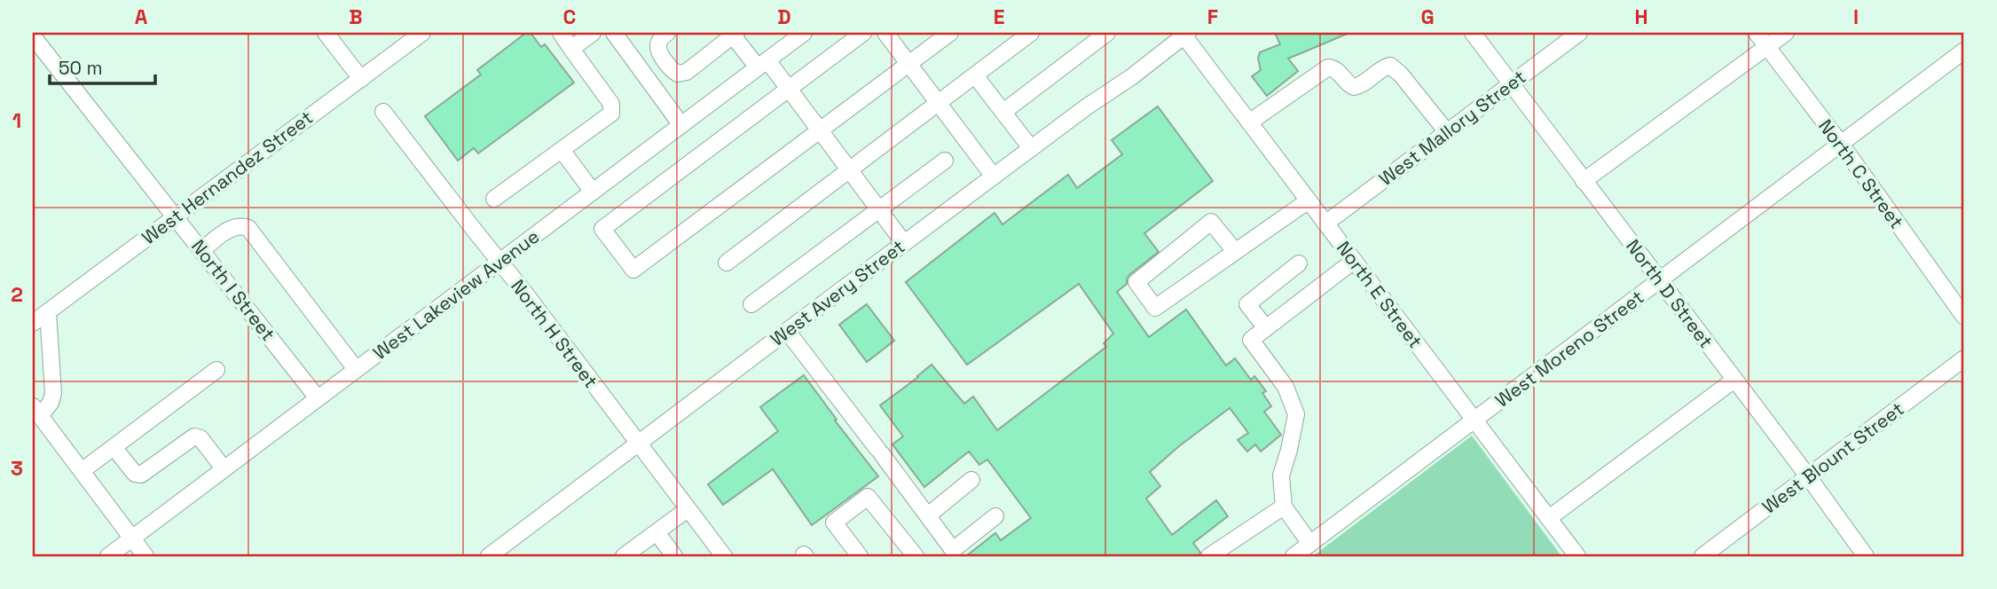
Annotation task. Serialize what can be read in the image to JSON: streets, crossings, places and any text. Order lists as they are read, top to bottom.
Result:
{
  "streets": {
    "street": [
      "West Mallory Street",
      "North C Street",
      "West Hernandez Street",
      "North I Street",
      "West Avery Street",
      "North D Street",
      "West Lakeview Avenue",
      "North E Street",
      "North H Street",
      "West Moreno Street",
      "West Blount Street"
    ]
  },
  "crossings": [
    ["West Mallory Street", "North D Street"],
    ["West Mallory Street", "North E Street"],
    ["North C Street", "West Moreno Street"],
    ["West Hernandez Street", "North I Street"],
    ["North I Street", "West Lakeview Avenue"],
    ["West Avery Street", "North E Street"],
    ["West Avery Street", "North H Street"],
    ["North D Street", "West Moreno Street"],
    ["North D Street", "West Blount Street"],
    ["West Lakeview Avenue", "North H Street"],
    ["North E Street", "West Moreno Street"]
  ],
  "scale_bar": "50 m",
  "grid": {
    "columns": [
      "A",
      "B",
      "C",
      "D",
      "E",
      "F",
      "G",
      "H",
      "I"
    ],
    "rows": ["1", "2", "3"]
  }
}
